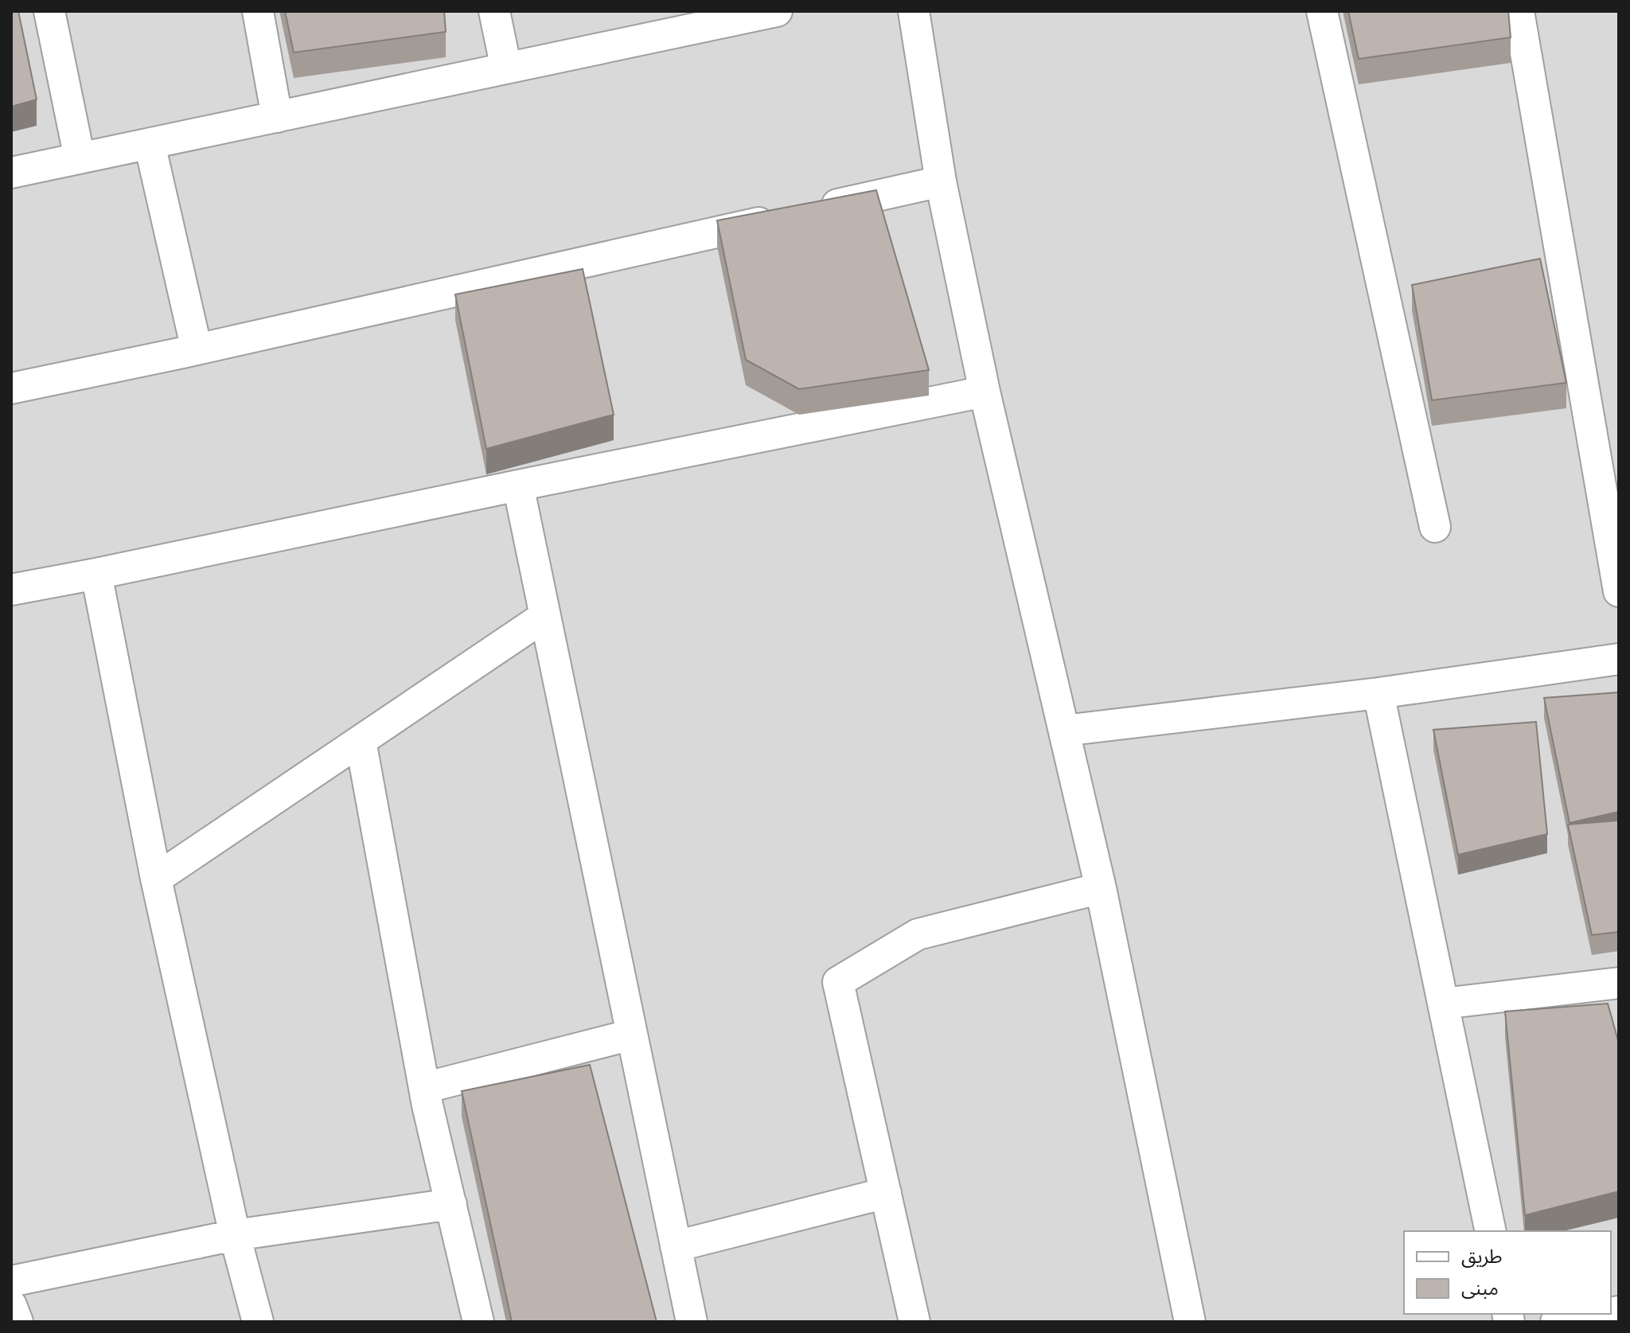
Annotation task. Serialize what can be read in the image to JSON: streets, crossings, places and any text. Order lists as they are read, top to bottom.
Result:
{
  "legend": ["طريق", "مبنى"]
}
